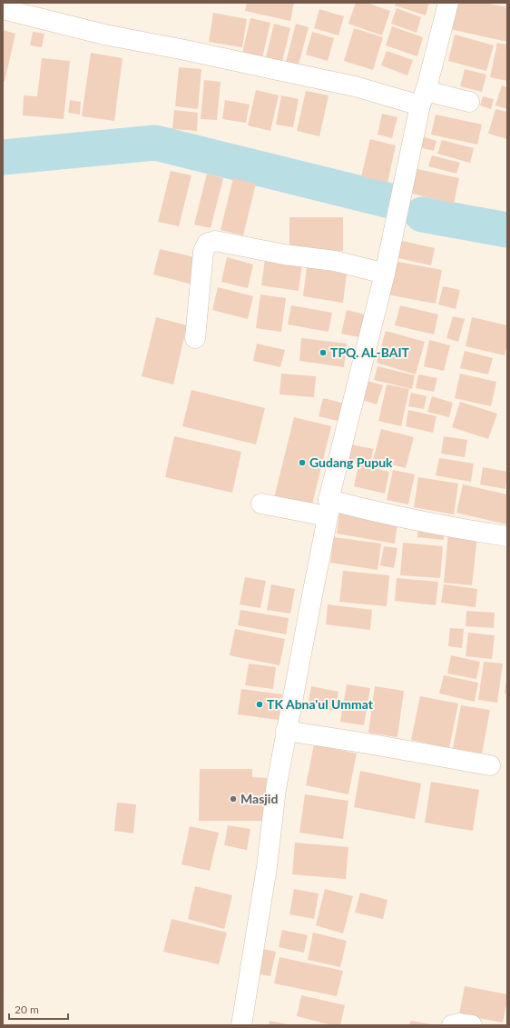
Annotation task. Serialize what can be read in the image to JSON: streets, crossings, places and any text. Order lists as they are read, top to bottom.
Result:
{
  "places": [
    "TPQ. AL-BAIT",
    "Gudang Pupuk",
    "TK Abna'ul Ummat",
    "Masjid"
  ],
  "scale_bar": "20 m"
}
